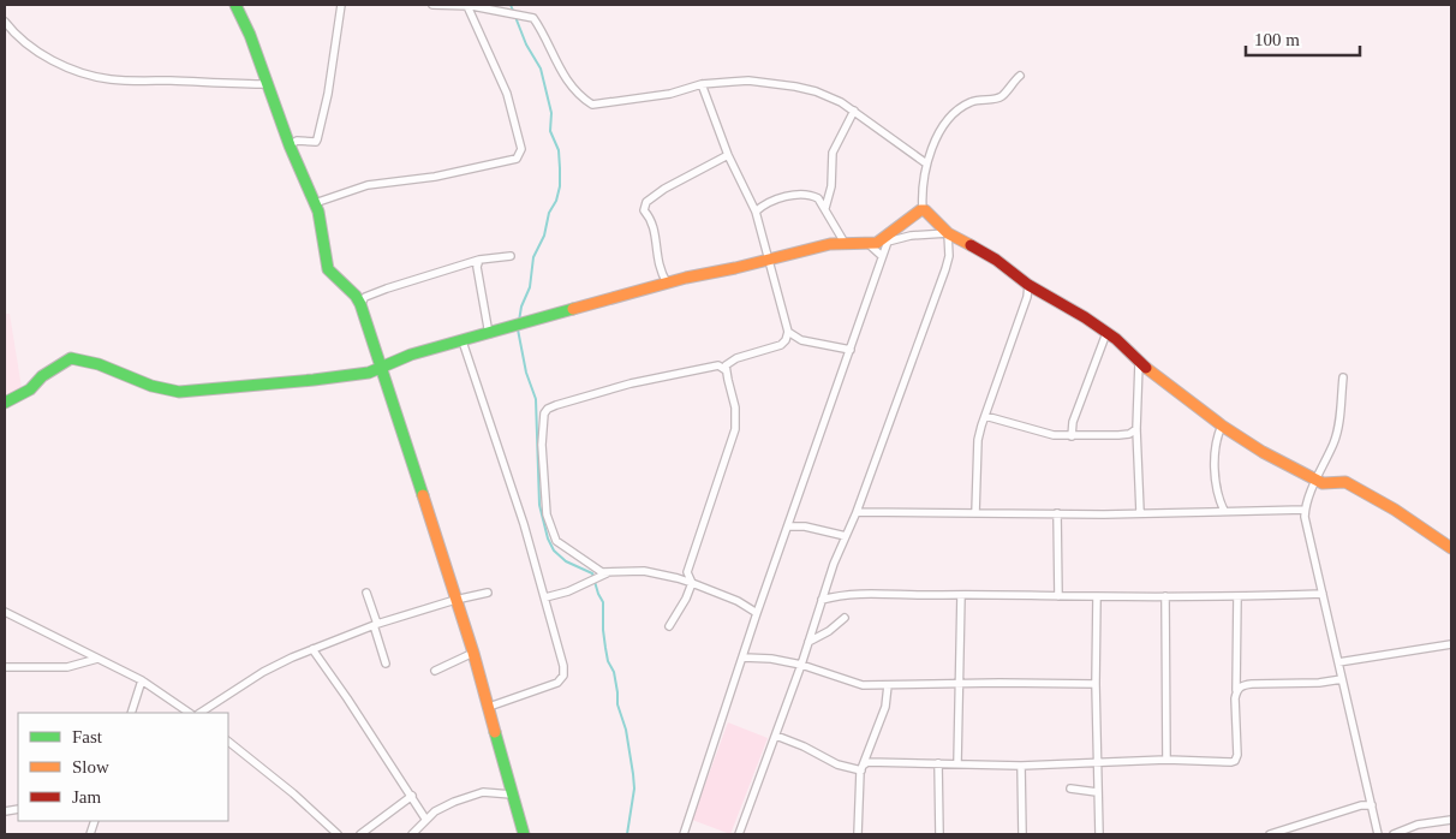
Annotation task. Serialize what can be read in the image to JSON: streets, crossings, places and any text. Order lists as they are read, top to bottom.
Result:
{
  "legend": ["Fast", "Slow", "Jam"],
  "scale_bar": "100 m"
}
